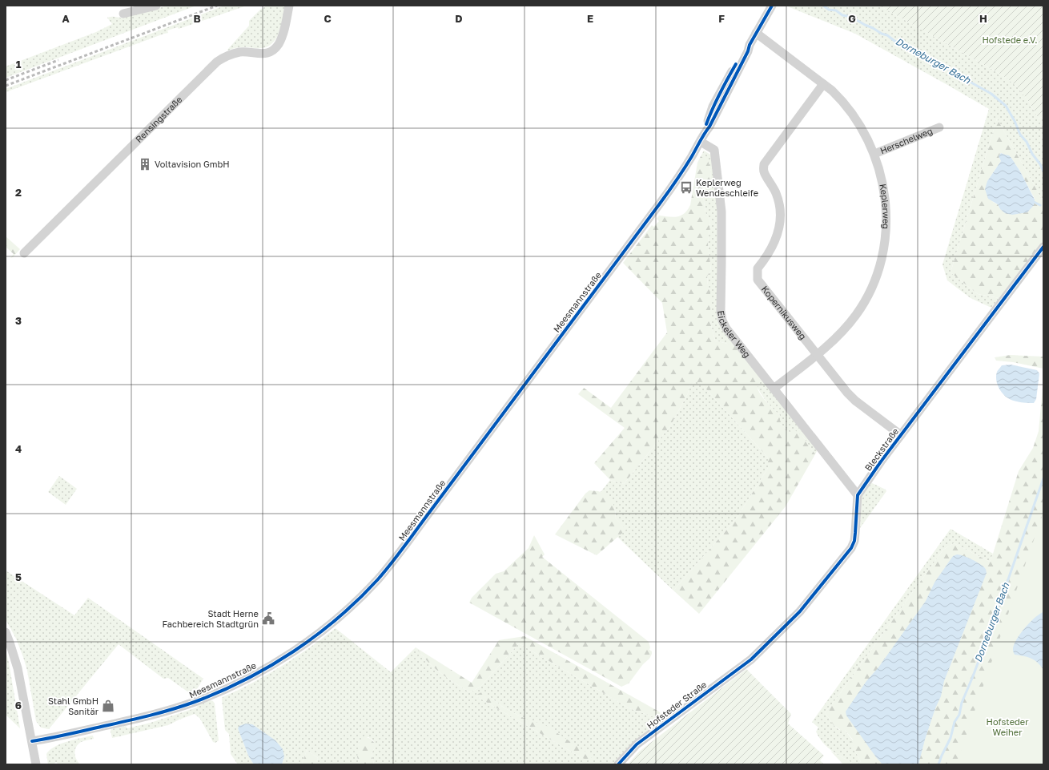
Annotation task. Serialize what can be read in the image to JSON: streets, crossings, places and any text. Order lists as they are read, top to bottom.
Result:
{
  "streets": {
    "street": [
      "Rensingstraße",
      "Herschelweg",
      "Keplerweg",
      "Meesmannstraße",
      "Kopernikusweg",
      "Eickeler Weg",
      "Bleckstraße",
      "Hofsteder Straße"
    ]
  },
  "crossings": [
    ["Herschelweg", "Keplerweg"],
    ["Keplerweg", "Meesmannstraße"],
    ["Keplerweg", "Kopernikusweg"],
    ["Keplerweg", "Eickeler Weg"],
    ["Meesmannstraße", "Eickeler Weg"],
    ["Kopernikusweg", "Bleckstraße"],
    ["Eickeler Weg", "Bleckstraße"],
    ["Eickeler Weg", "Hofsteder Straße"],
    ["Bleckstraße", "Hofsteder Straße"]
  ],
  "water": ["Dorneburger Bach"],
  "parks": ["Hofstede e.V.", "Hofsteder Weiher"],
  "places": {
    "building": ["Voltavision GmbH"],
    "bus stop": ["Keplerweg Wendeschleife"],
    "public building": ["Stadt Herne Fachbereich Stadtgrün"],
    "shop": ["Stahl GmbH Sanitär"]
  },
  "grid": {
    "columns": [
      "A",
      "B",
      "C",
      "D",
      "E",
      "F",
      "G",
      "H"
    ],
    "rows": [
      "1",
      "2",
      "3",
      "4",
      "5",
      "6"
    ]
  }
}
